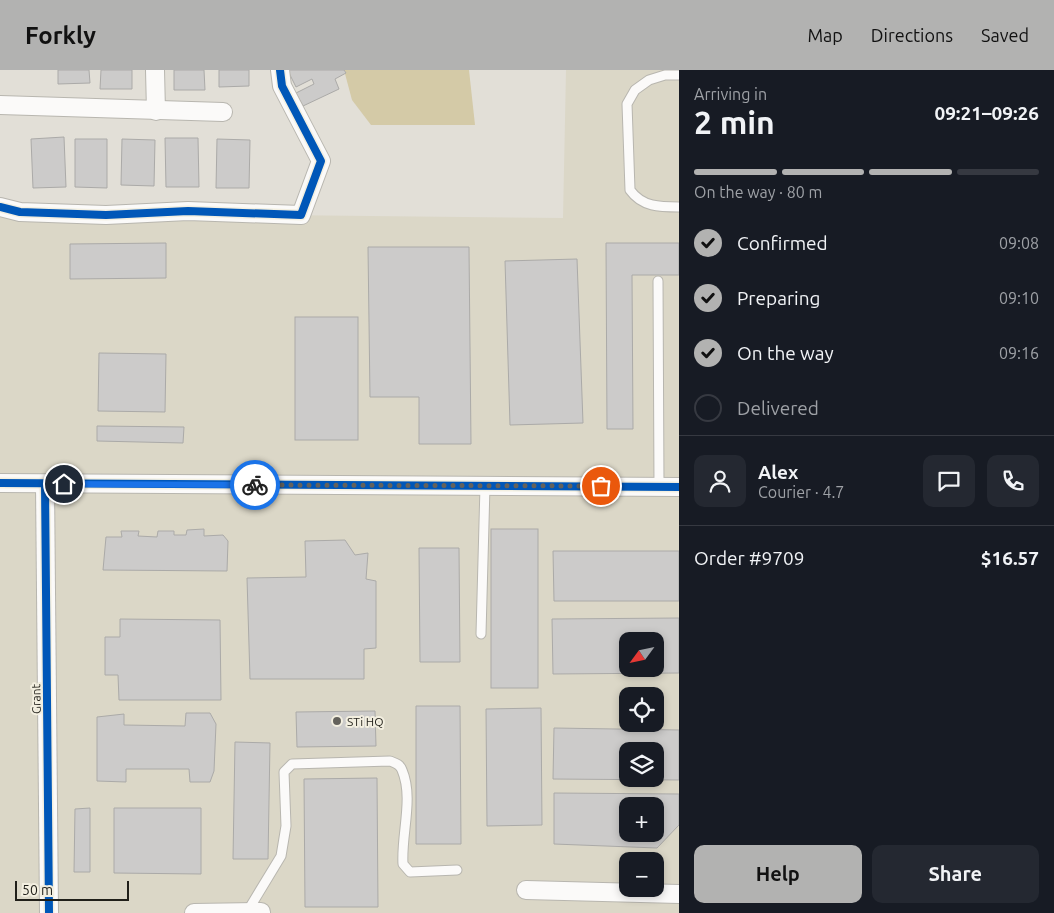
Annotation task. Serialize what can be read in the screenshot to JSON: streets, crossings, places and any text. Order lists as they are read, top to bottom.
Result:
{
  "streets": {
    "street": ["Grant"]
  },
  "places": ["STi HQ"],
  "scale_bar": "50 m",
  "north": "bottom left",
  "page": {
    "header": "Forkly",
    "nav": ["Map", "Directions", "Saved"],
    "heading": ["2 min", "Arriving in", "09:21–09:26"],
    "panel": [
      "Alex",
      "Courier · 4.7",
      "Order #9709",
      "$16.57"
    ],
    "bar": "On the way · 80 m",
    "list": [
      ["Confirmed", "09:08"],
      ["Preparing", "09:10"],
      ["On the way", "09:16"],
      "Delivered"
    ],
    "map_buttons": ["+", "−"],
    "buttons": ["Help", "Share"],
    "scale": "50 m"
  }
}
